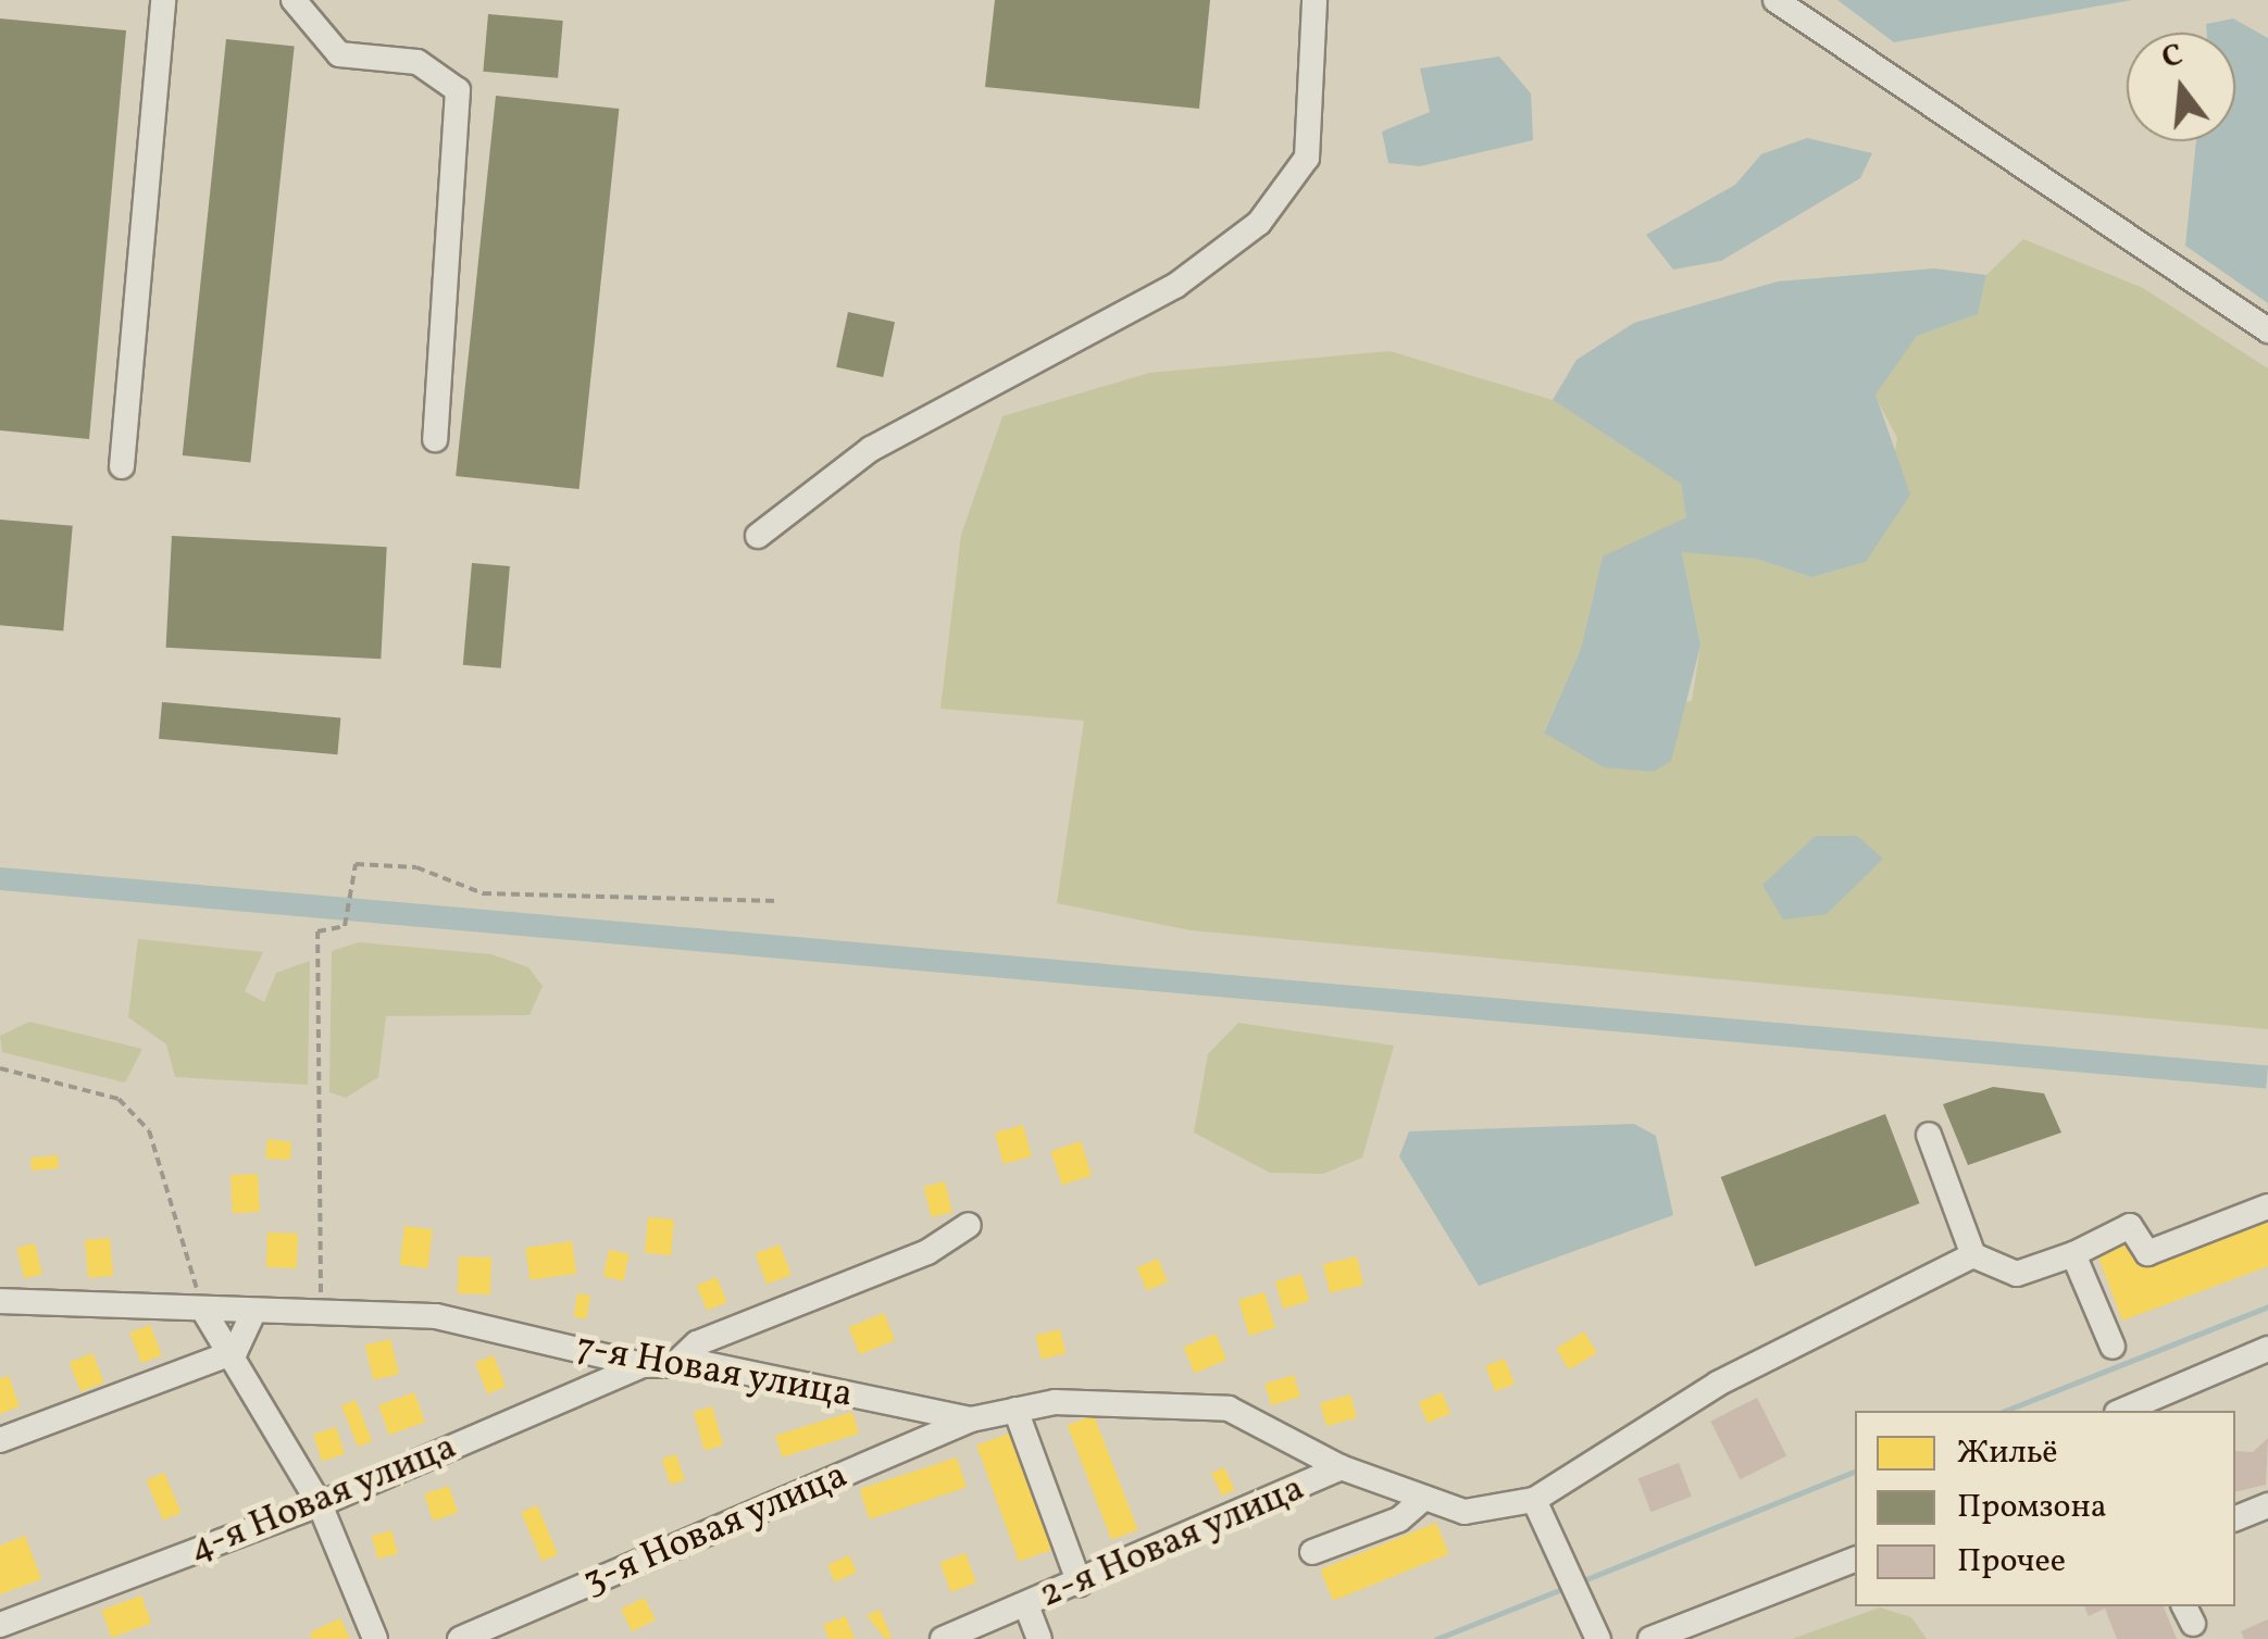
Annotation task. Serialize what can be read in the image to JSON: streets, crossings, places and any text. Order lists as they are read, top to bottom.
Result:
{
  "streets": {
    "street": [
      "7-я Новая улица",
      "4-я Новая улица",
      "3-я Новая улица",
      "2-я Новая улица"
    ]
  },
  "crossings": [
    ["7-я Новая улица", "4-я Новая улица"],
    ["7-я Новая улица", "3-я Новая улица"],
    ["7-я Новая улица", "2-я Новая улица"]
  ],
  "legend": ["Жильё", "Промзона", "Прочее"],
  "north": "top"
}
